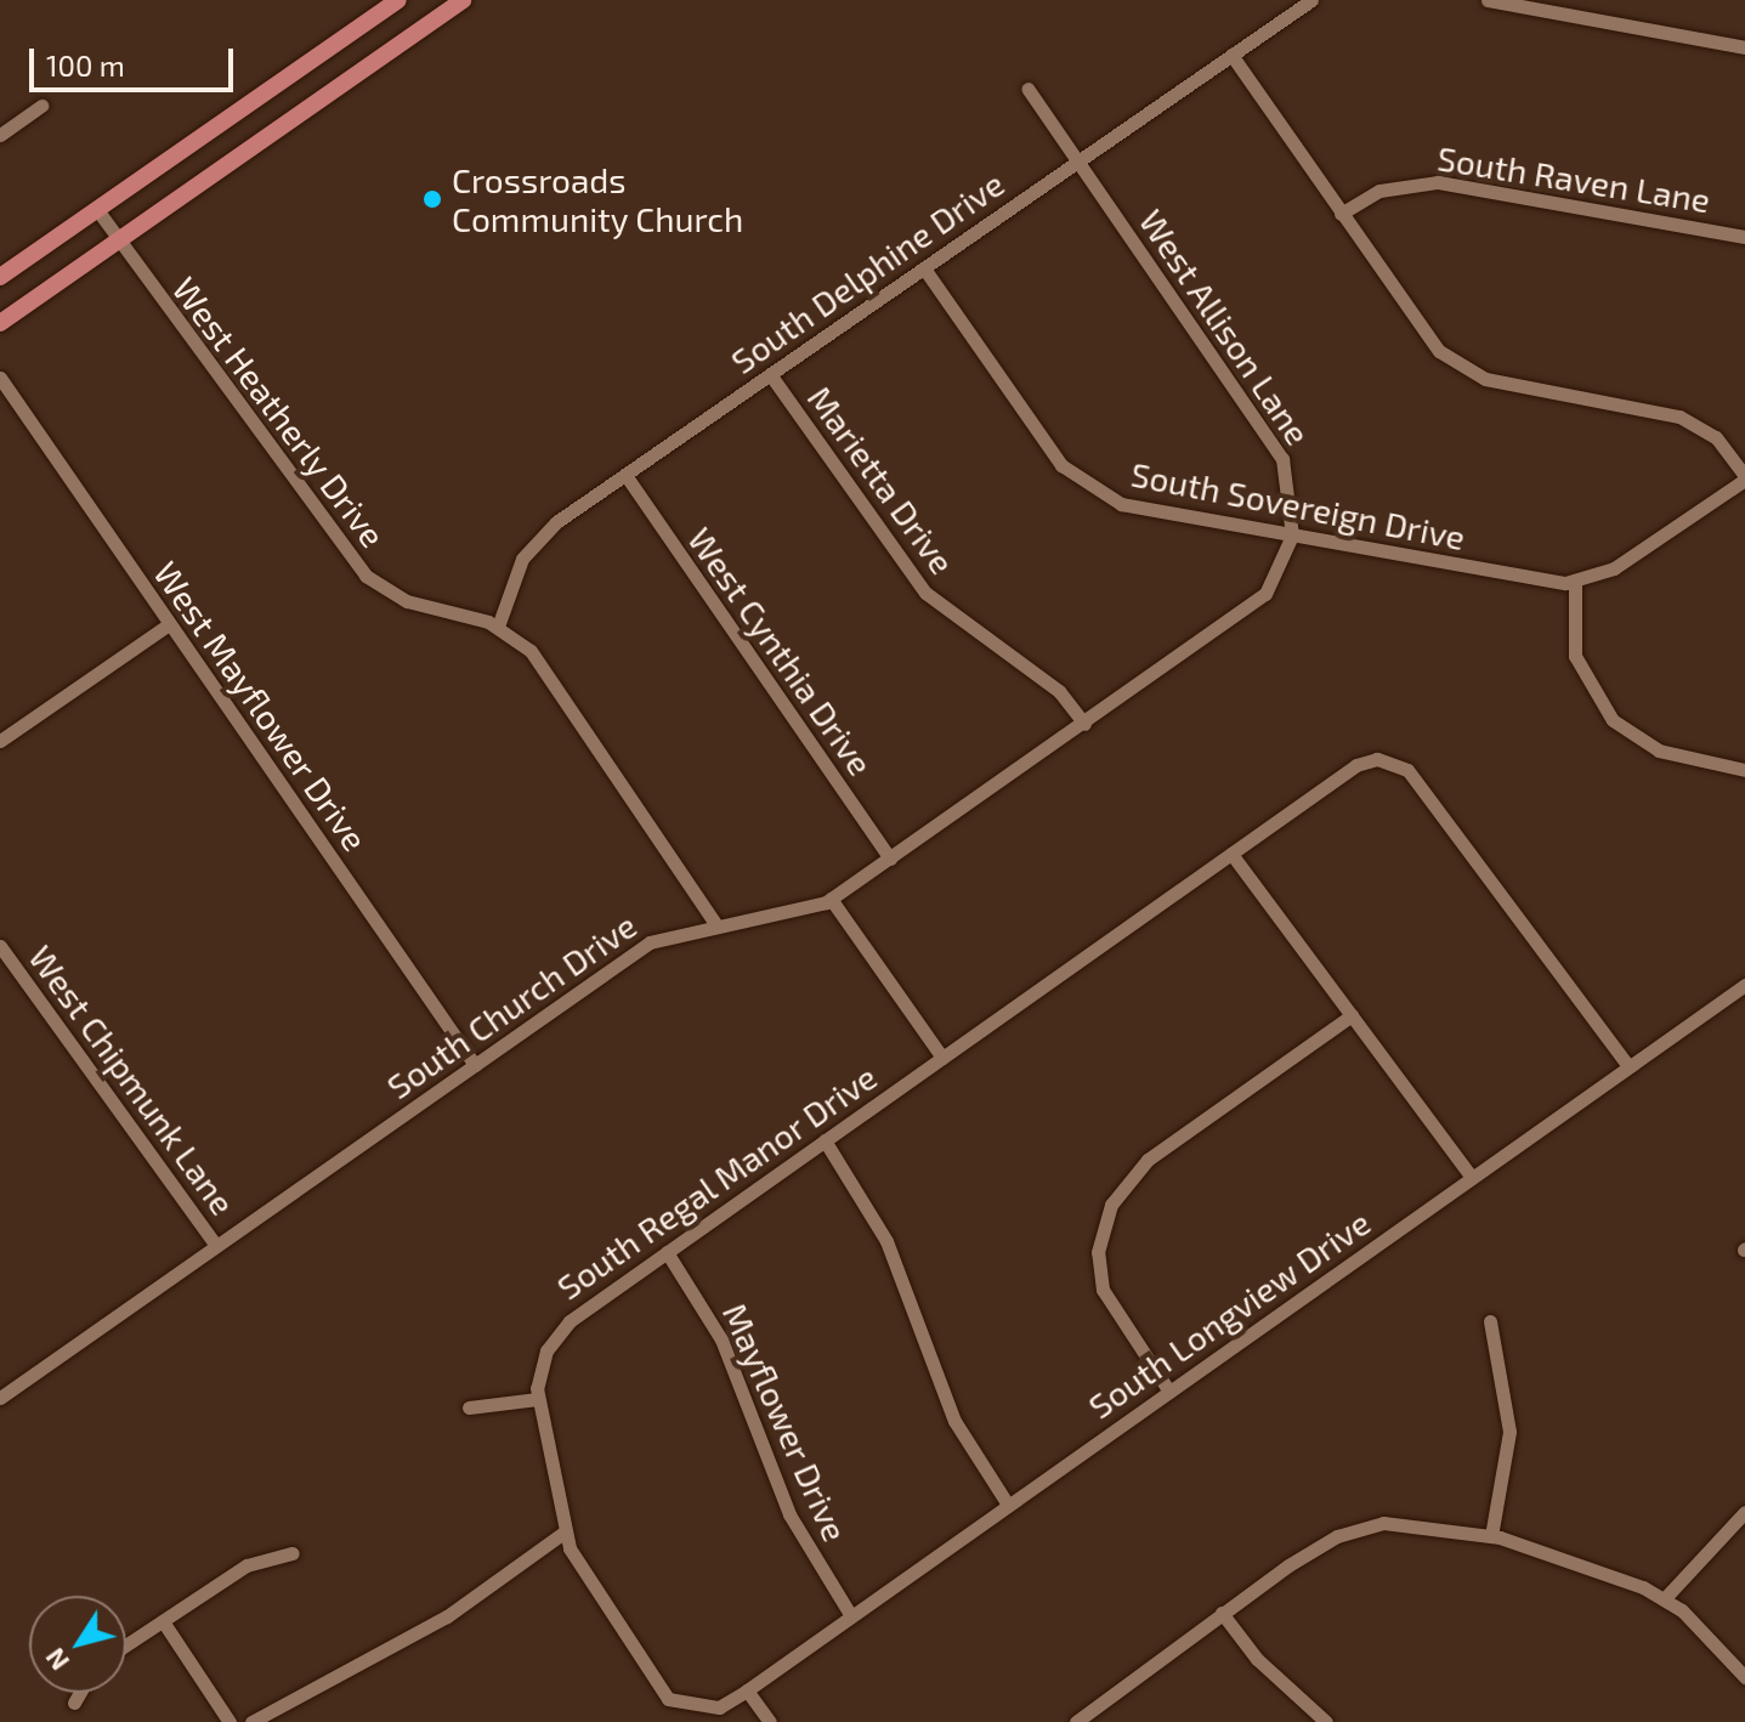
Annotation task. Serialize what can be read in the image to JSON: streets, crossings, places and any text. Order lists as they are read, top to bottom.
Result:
{
  "streets": {
    "street": [
      "South Raven Lane",
      "South Delphine Drive",
      "West Allison Lane",
      "West Heatherly Drive",
      "Marietta Drive",
      "South Sovereign Drive",
      "West Cynthia Drive",
      "West Mayflower Drive",
      "South Church Drive",
      "West Chipmunk Lane",
      "South Regal Manor Drive",
      "South Longview Drive",
      "Mayflower Drive"
    ]
  },
  "crossings": [
    ["South Delphine Drive", "West Allison Lane"],
    ["South Delphine Drive", "West Heatherly Drive"],
    ["South Delphine Drive", "Marietta Drive"],
    ["South Delphine Drive", "South Sovereign Drive"],
    ["South Delphine Drive", "West Cynthia Drive"],
    ["West Allison Lane", "South Sovereign Drive"],
    ["West Allison Lane", "South Church Drive"],
    ["West Heatherly Drive", "South Church Drive"],
    ["Marietta Drive", "South Church Drive"],
    ["South Sovereign Drive", "South Church Drive"],
    ["West Cynthia Drive", "South Church Drive"],
    ["West Mayflower Drive", "South Church Drive"],
    ["South Church Drive", "West Chipmunk Lane"],
    ["South Regal Manor Drive", "South Longview Drive"],
    ["South Regal Manor Drive", "Mayflower Drive"],
    ["South Longview Drive", "Mayflower Drive"]
  ],
  "places": ["Crossroads Community Church"],
  "scale_bar": "100 m",
  "north": "bottom left"
}
